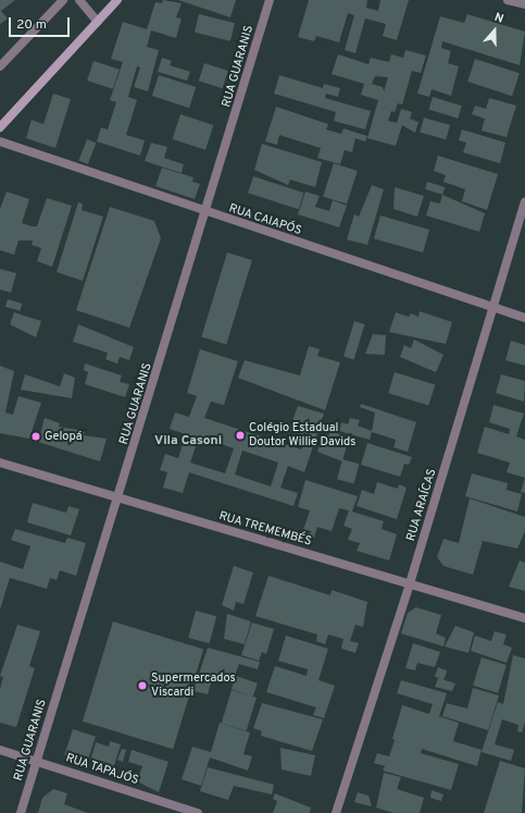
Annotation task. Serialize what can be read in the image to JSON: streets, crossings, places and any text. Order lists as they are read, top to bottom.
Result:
{
  "streets": {
    "street": [
      "RUA GUARANIS",
      "RUA CAIAPÓS",
      "RUA ARAÍCAS",
      "RUA TREMEMBÉS",
      "RUA TAPAJÓS"
    ]
  },
  "crossings": [
    ["RUA GUARANIS", "RUA CAIAPÓS"],
    ["RUA GUARANIS", "RUA TREMEMBÉS"],
    ["RUA GUARANIS", "RUA TAPAJÓS"],
    ["RUA CAIAPÓS", "RUA ARAÍCAS"],
    ["RUA ARAÍCAS", "RUA TREMEMBÉS"]
  ],
  "districts": ["Vila Casoni"],
  "places": ["Colégio Estadual Doutor Willie Davids", "Gelopá", "Supermercados Viscardi"],
  "scale_bar": "20 m",
  "north": "top"
}
